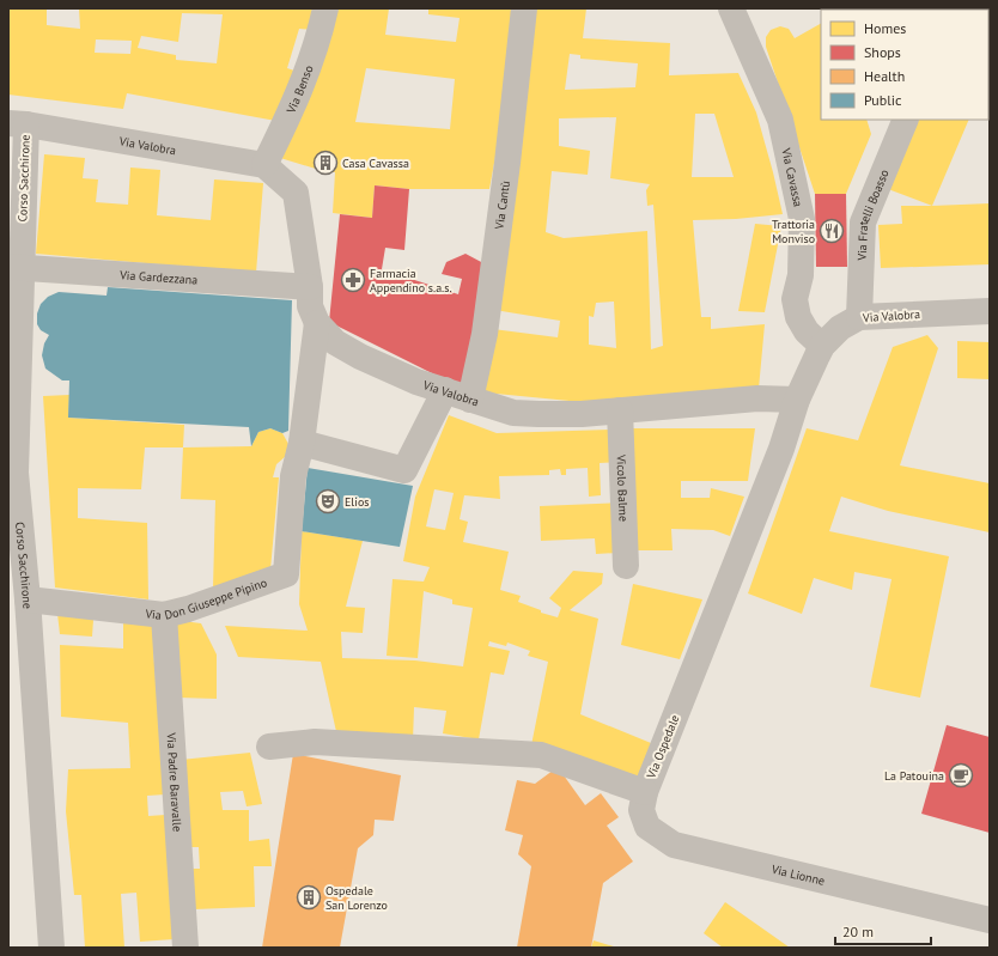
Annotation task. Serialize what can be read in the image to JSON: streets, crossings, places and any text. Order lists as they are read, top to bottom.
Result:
{
  "streets": {
    "street": [
      "Via Benso",
      "Via Valobra",
      "Via Cavassa",
      "Corso Sacchirone",
      "Via Cantù",
      "Via Fratelli Boasso",
      "Via Gardezzana",
      "Vicolo Balme",
      "Via Don Giuseppe Pipino",
      "Via Ospedale",
      "Via Padre Baravalle",
      "Via Lionne"
    ]
  },
  "crossings": [
    ["Via Benso", "Via Valobra"],
    ["Via Valobra", "Via Cavassa"],
    ["Via Valobra", "Corso Sacchirone"],
    ["Via Valobra", "Via Cantù"],
    ["Via Valobra", "Via Fratelli Boasso"],
    ["Via Valobra", "Via Gardezzana"],
    ["Via Valobra", "Vicolo Balme"],
    ["Via Valobra", "Via Ospedale"],
    ["Corso Sacchirone", "Via Gardezzana"],
    ["Corso Sacchirone", "Via Don Giuseppe Pipino"],
    ["Via Don Giuseppe Pipino", "Via Padre Baravalle"],
    ["Via Ospedale", "Via Lionne"]
  ],
  "places": {
    "building": ["Casa Cavassa", "Ospedale San Lorenzo"],
    "restaurant": ["Trattoria Monviso"],
    "pharmacy": ["Farmacia Appendino s.a.s."],
    "theatre": ["Elios"],
    "cafe": ["La Patouina"]
  },
  "legend": [
    "Homes",
    "Shops",
    "Health",
    "Public"
  ],
  "scale_bar": "20 m"
}
